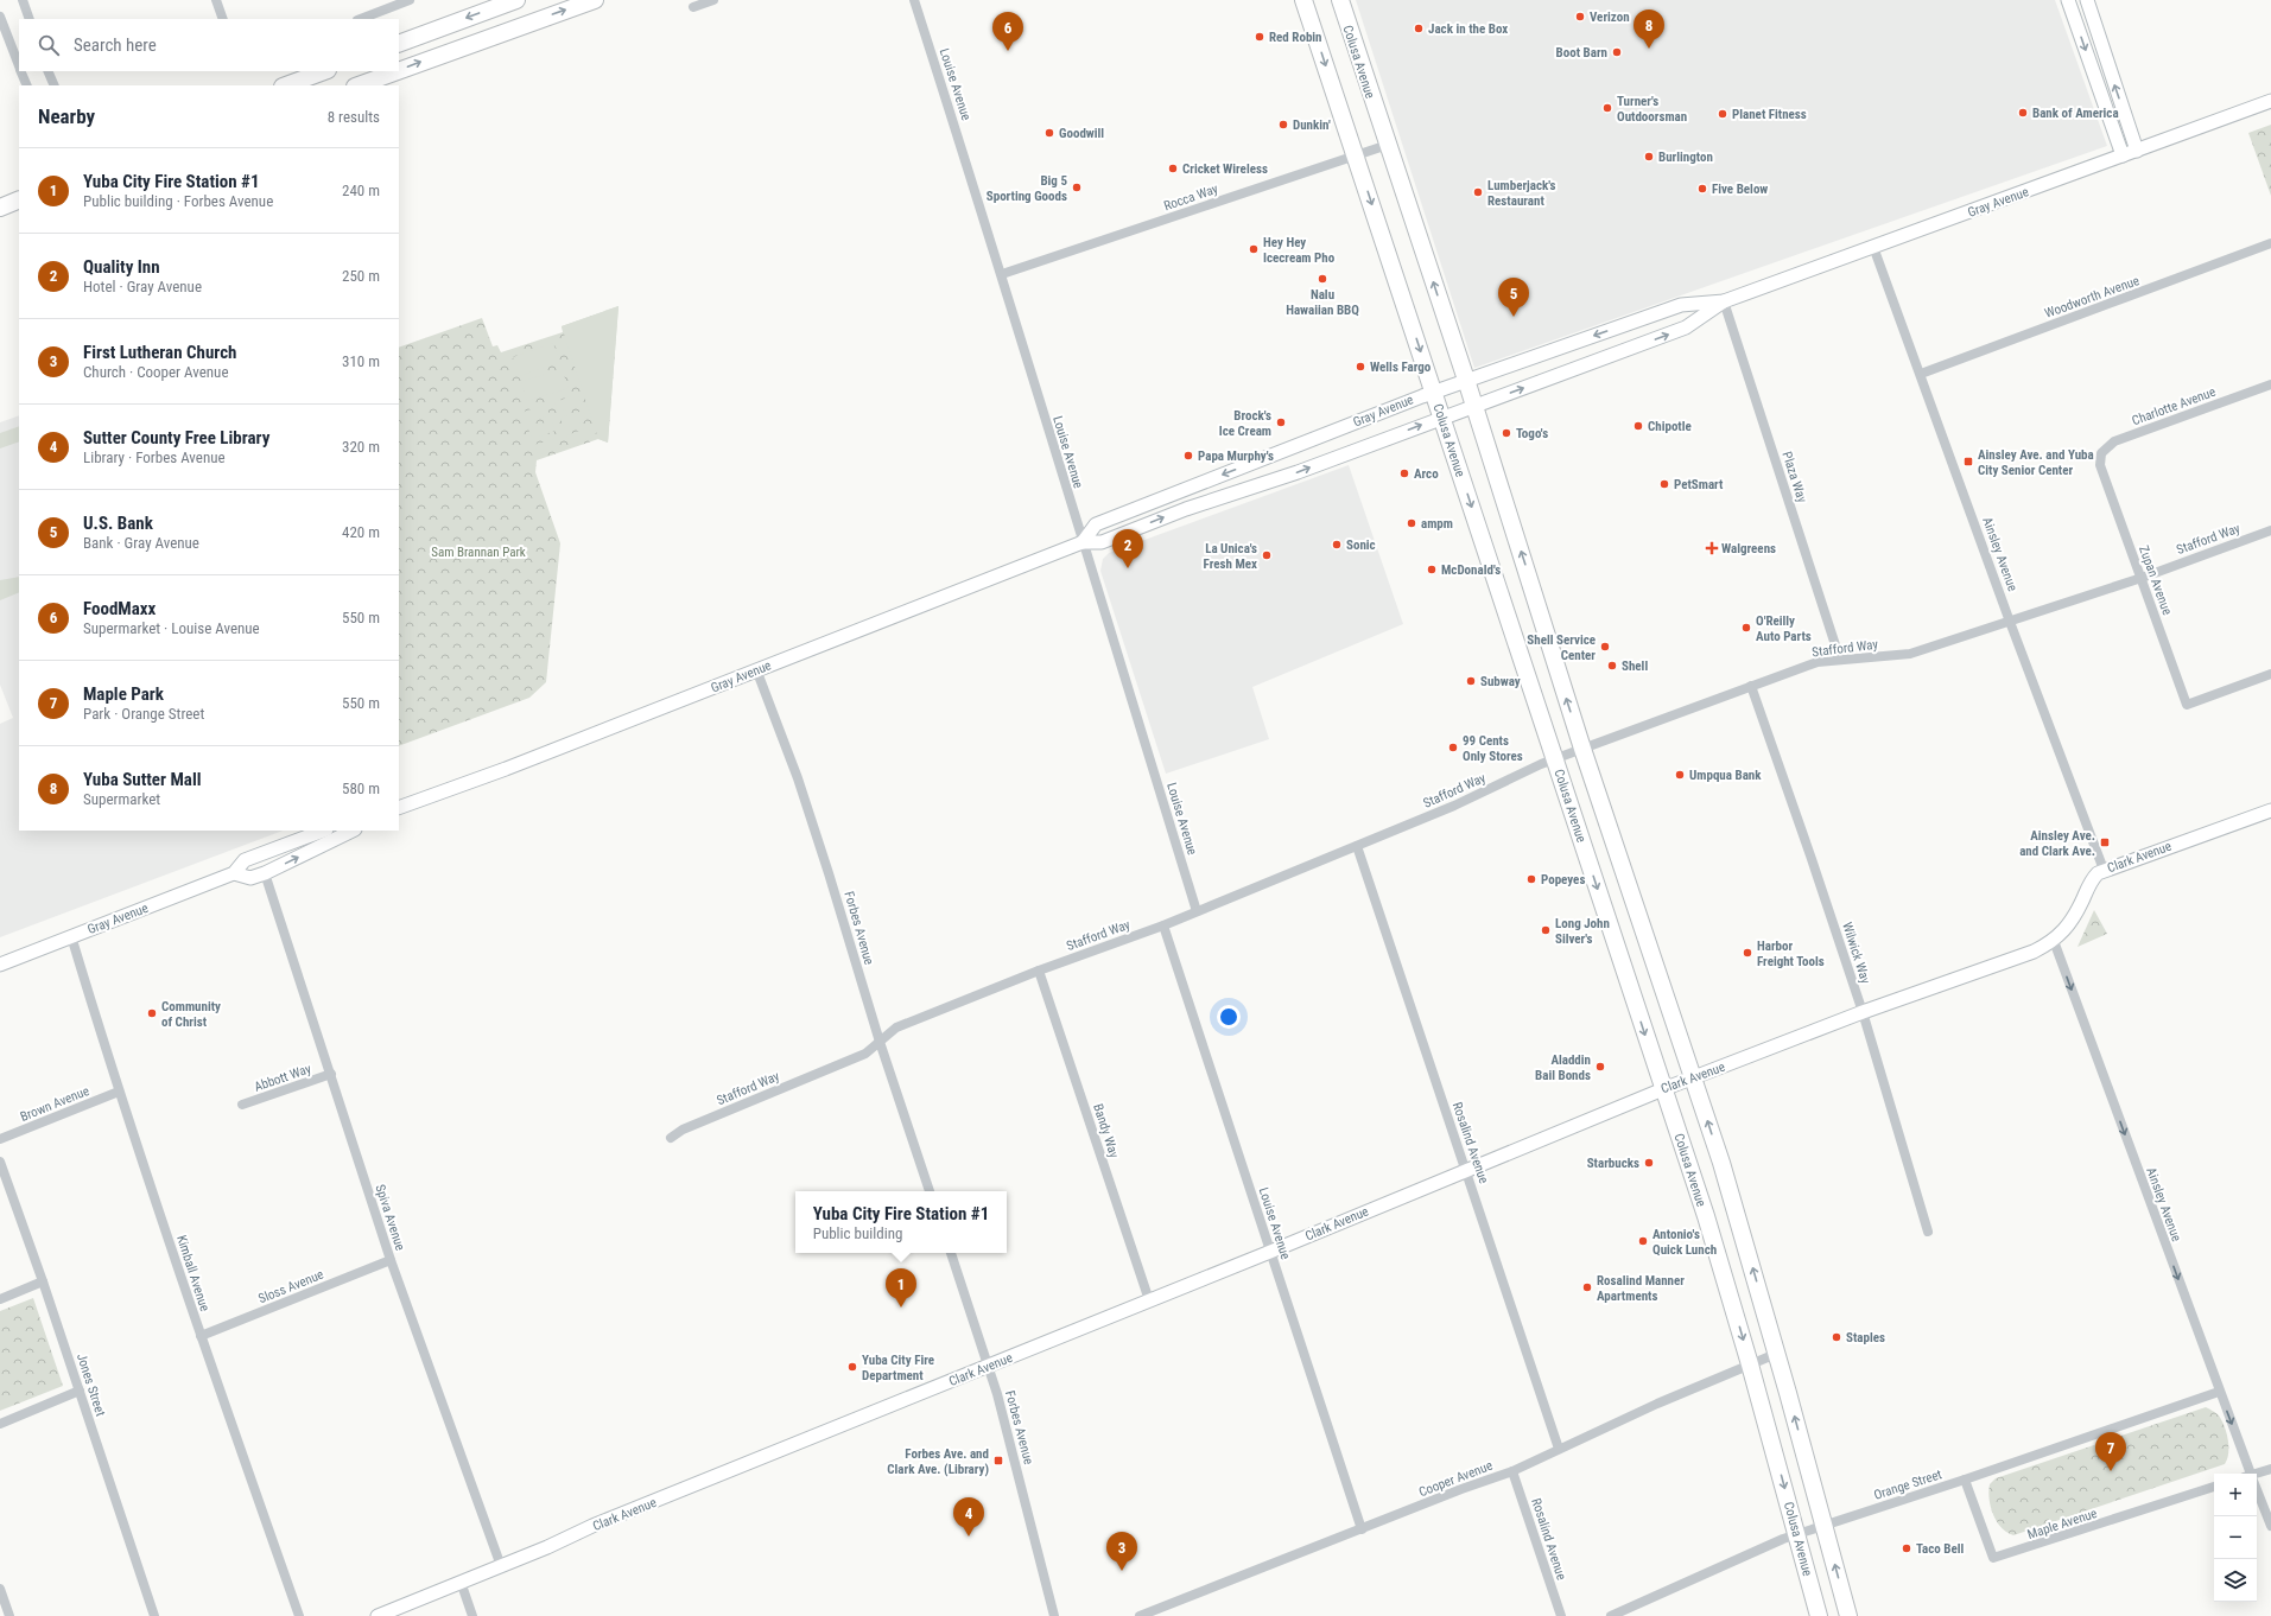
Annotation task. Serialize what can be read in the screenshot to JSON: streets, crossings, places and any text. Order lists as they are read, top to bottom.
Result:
{
  "streets": {
    "highway": ["Colusa Avenue"],
    "main road": ["Gray Avenue", "Clark Avenue"],
    "street": [
      "Louise Avenue",
      "Rocca Way",
      "Woodworth Avenue",
      "Charlotte Avenue",
      "Plaza Way",
      "Stafford Way",
      "Ainsley Avenue",
      "Zupan Avenue",
      "Forbes Avenue",
      "Wilwick Way",
      "Abbott Way",
      "Brown Avenue",
      "Bandy Way",
      "Rosalind Avenue",
      "Spiva Avenue",
      "Kimball Avenue",
      "Sloss Avenue",
      "Jones Street",
      "Cooper Avenue",
      "Orange Street",
      "Maple Avenue"
    ]
  },
  "crossings": [
    ["Colusa Avenue", "Rocca Way"],
    ["Colusa Avenue", "Gray Avenue"],
    ["Colusa Avenue", "Stafford Way"],
    ["Colusa Avenue", "Clark Avenue"],
    ["Colusa Avenue", "Cooper Avenue"],
    ["Colusa Avenue", "Orange Street"],
    ["Louise Avenue", "Rocca Way"],
    ["Louise Avenue", "Gray Avenue"],
    ["Louise Avenue", "Stafford Way"],
    ["Louise Avenue", "Clark Avenue"],
    ["Louise Avenue", "Cooper Avenue"],
    ["Gray Avenue", "Plaza Way"],
    ["Gray Avenue", "Ainsley Avenue"],
    ["Gray Avenue", "Forbes Avenue"],
    ["Gray Avenue", "Spiva Avenue"],
    ["Gray Avenue", "Kimball Avenue"],
    ["Woodworth Avenue", "Ainsley Avenue"],
    ["Charlotte Avenue", "Zupan Avenue"],
    ["Plaza Way", "Stafford Way"],
    ["Stafford Way", "Ainsley Avenue"],
    ["Stafford Way", "Zupan Avenue"],
    ["Stafford Way", "Forbes Avenue"],
    ["Stafford Way", "Wilwick Way"],
    ["Stafford Way", "Bandy Way"],
    ["Stafford Way", "Rosalind Avenue"],
    ["Ainsley Avenue", "Clark Avenue"],
    ["Ainsley Avenue", "Orange Street"],
    ["Clark Avenue", "Forbes Avenue"],
    ["Clark Avenue", "Wilwick Way"],
    ["Clark Avenue", "Bandy Way"],
    ["Clark Avenue", "Rosalind Avenue"],
    ["Clark Avenue", "Spiva Avenue"],
    ["Abbott Way", "Spiva Avenue"],
    ["Brown Avenue", "Kimball Avenue"],
    ["Rosalind Avenue", "Cooper Avenue"],
    ["Spiva Avenue", "Sloss Avenue"],
    ["Kimball Avenue", "Sloss Avenue"],
    ["Orange Street", "Maple Avenue"]
  ],
  "one_way": ["Ainsley Avenue"],
  "parks": ["Sam Brannan Park"],
  "places": {
    "other": [
      "Verizon",
      "Jack in the Box",
      "Red Robin",
      "Boot Barn",
      "Turner's Outdoorsman",
      "Bank of America",
      "Planet Fitness",
      "Dunkin'",
      "Goodwill",
      "Burlington",
      "Cricket Wireless",
      "Big 5 Sporting Goods",
      "Five Below",
      "Lumberjack's Restaurant",
      "Hey Hey Icecream Pho",
      "Nalu Hawaiian BBQ",
      "Wells Fargo",
      "Brock's Ice Cream",
      "Chipotle",
      "Togo's",
      "Papa Murphy's",
      "Arco",
      "PetSmart",
      "ampm",
      "Sonic",
      "La Unica's Fresh Mex",
      "McDonald's",
      "O'Reilly Auto Parts",
      "Shell Service Center",
      "Shell",
      "Subway",
      "99 Cents Only Stores",
      "Umpqua Bank",
      "Popeyes",
      "Long John Silver's",
      "Harbor Freight Tools",
      "Community of Christ",
      "Aladdin Bail Bonds",
      "Starbucks",
      "Antonio's Quick Lunch",
      "Rosalind Manner Apartments",
      "Staples",
      "Yuba City Fire Department",
      "Taco Bell"
    ],
    "transit": ["Ainsley Ave. and Yuba City Senior Center", "Ainsley Ave. and Clark Ave.", "Forbes Ave. and Clark Ave. (Library)"],
    "health": ["Walgreens"]
  },
  "page": {
    "pins": [
      "8",
      "6",
      "5",
      "2",
      "1",
      "7",
      "4",
      "3"
    ],
    "search": "Search here",
    "heading": ["Nearby", "8 results"],
    "list": [
      {
        "mark": "1",
        "name": "Yuba City Fire Station #1",
        "note": "Public building · Forbes Avenue",
        "value": "240 m"
      },
      {
        "mark": "2",
        "name": "Quality Inn",
        "note": "Hotel · Gray Avenue",
        "value": "250 m"
      },
      {
        "mark": "3",
        "name": "First Lutheran Church",
        "note": "Church · Cooper Avenue",
        "value": "310 m"
      },
      {
        "mark": "4",
        "name": "Sutter County Free Library",
        "note": "Library · Forbes Avenue",
        "value": "320 m"
      },
      {
        "mark": "5",
        "name": "U.S. Bank",
        "note": "Bank · Gray Avenue",
        "value": "420 m"
      },
      {
        "mark": "6",
        "name": "FoodMaxx",
        "note": "Supermarket · Louise Avenue",
        "value": "550 m"
      },
      {
        "mark": "7",
        "name": "Maple Park",
        "note": "Park · Orange Street",
        "value": "550 m"
      },
      {
        "mark": "8",
        "name": "Yuba Sutter Mall",
        "note": "Supermarket",
        "value": "580 m"
      }
    ],
    "popup": ["Yuba City Fire Station #1", "Public building"],
    "map_buttons": ["+", "−"]
  }
}
